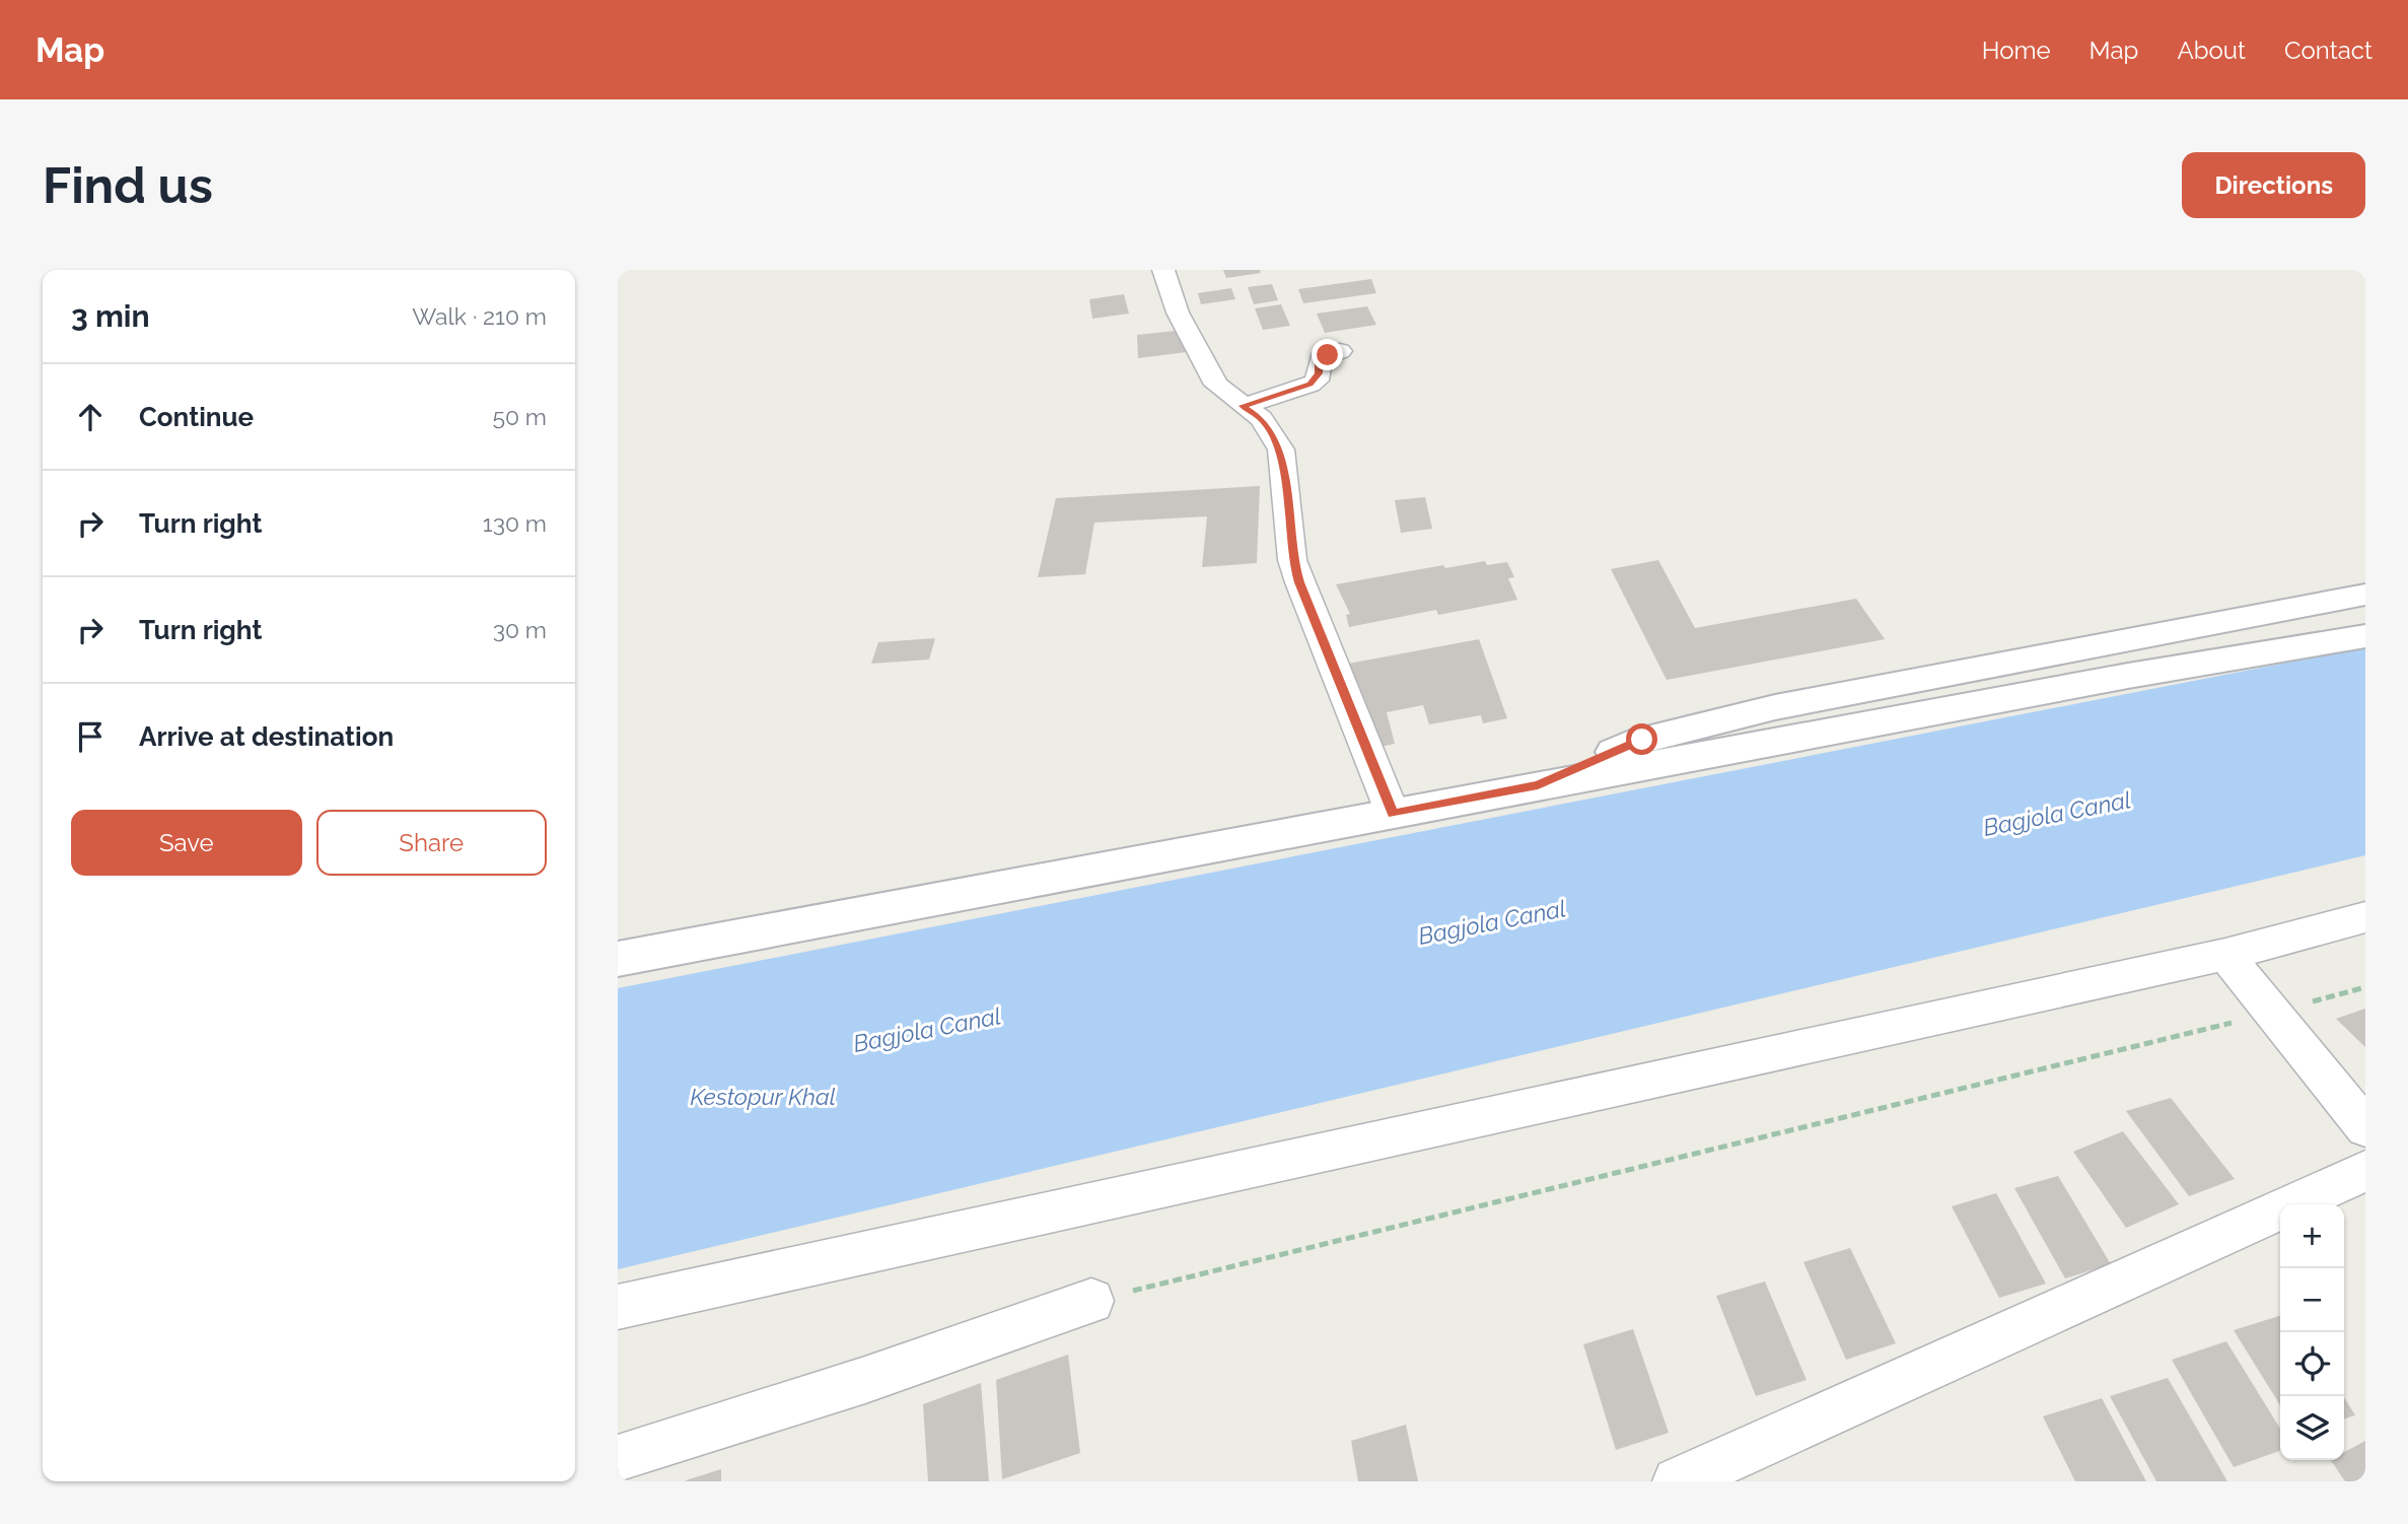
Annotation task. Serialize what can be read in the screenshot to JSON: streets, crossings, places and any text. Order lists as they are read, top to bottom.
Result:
{
  "water": ["Bagjola Canal", "Kestopur Khal"],
  "page": {
    "header": "Map",
    "nav": [
      "Home",
      "Map",
      "About",
      "Contact"
    ],
    "buttons": [
      "Directions",
      ["Save", "Share"]
    ],
    "title": "Find us",
    "heading": ["3 min", "Walk · 210 m"],
    "list": [
      ["Continue", "50 m"],
      ["Turn right", "130 m"],
      ["Turn right", "30 m"],
      "Arrive at destination"
    ],
    "map_buttons": ["+", "−"]
  }
}
